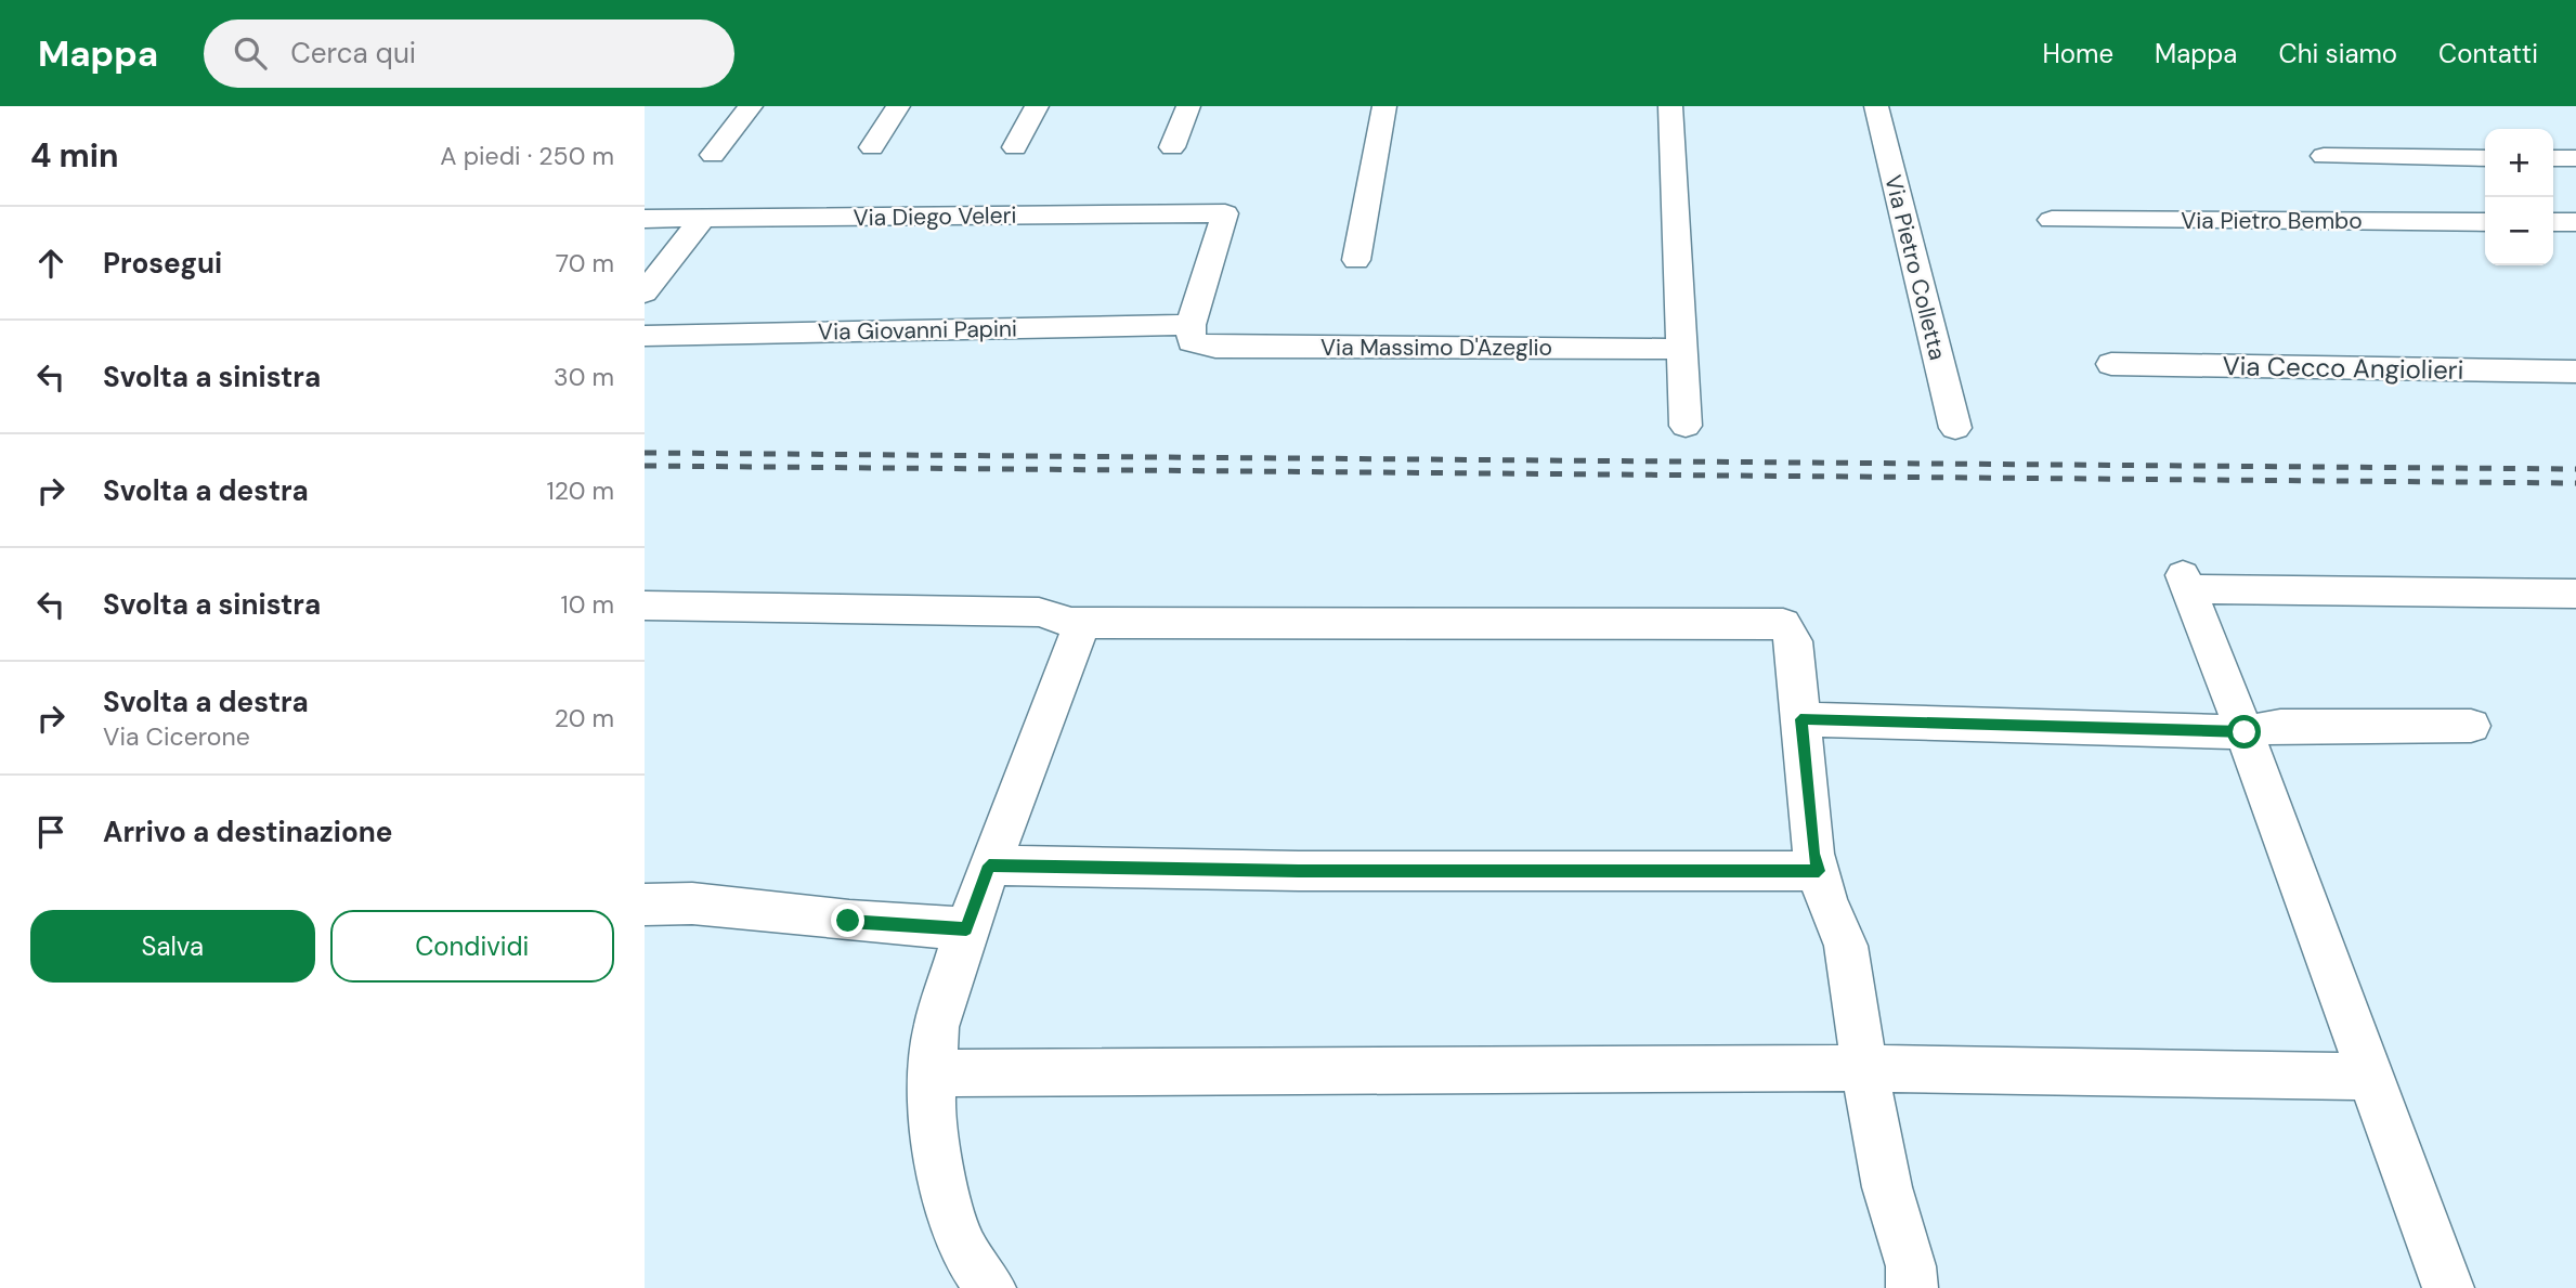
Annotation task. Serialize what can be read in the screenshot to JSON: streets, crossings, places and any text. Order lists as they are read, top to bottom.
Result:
{
  "streets": {
    "street": [
      "Via Diego Veleri",
      "Via Pietro Bembo",
      "Via Pietro Colletta",
      "Via Giovanni Papini",
      "Via Massimo D'Azeglio",
      "Via Cecco Angiolieri"
    ]
  },
  "crossings": [
    ["Via Diego Veleri", "Via Giovanni Papini"],
    ["Via Diego Veleri", "Via Massimo D'Azeglio"],
    ["Via Giovanni Papini", "Via Massimo D'Azeglio"]
  ],
  "page": {
    "header": "Mappa",
    "search": "Cerca qui",
    "nav": [
      "Home",
      "Mappa",
      "Chi siamo",
      "Contatti"
    ],
    "heading": ["4 min", "A piedi · 250 m"],
    "map_buttons": ["+", "−"],
    "list": [
      ["Prosegui", "70 m"],
      ["Svolta a sinistra", "30 m"],
      ["Svolta a destra", "120 m"],
      ["Svolta a sinistra", "10 m"],
      ["Svolta a destra", "Via Cicerone", "20 m"],
      "Arrivo a destinazione"
    ],
    "buttons": ["Salva", "Condividi"]
  }
}
